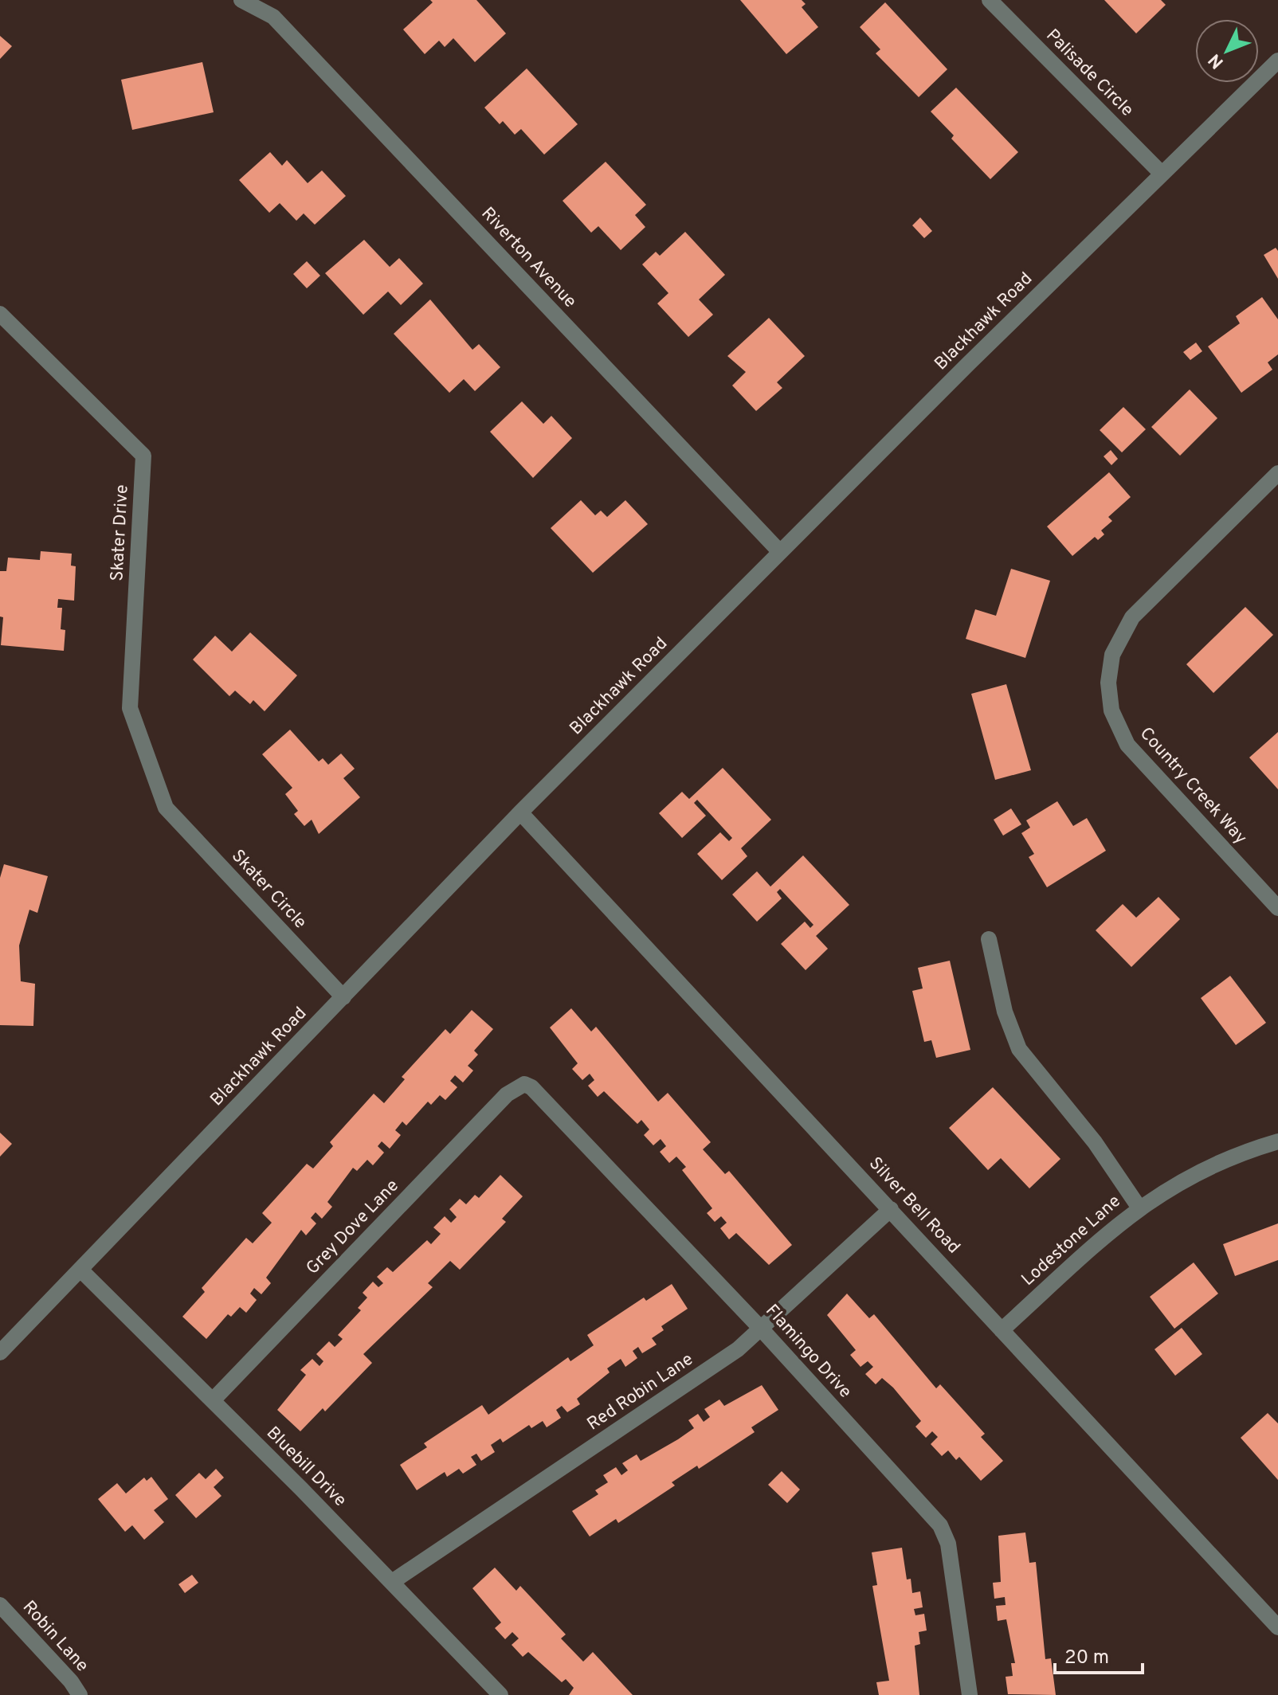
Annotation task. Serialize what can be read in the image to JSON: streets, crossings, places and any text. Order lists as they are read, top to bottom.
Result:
{
  "streets": {
    "street": [
      "Palisade Circle",
      "Riverton Avenue",
      "Blackhawk Road",
      "Skater Drive",
      "Country Creek Way",
      "Skater Circle",
      "Silver Bell Road",
      "Grey Dove Lane",
      "Lodestone Lane",
      "Flamingo Drive",
      "Red Robin Lane",
      "Bluebill Drive",
      "Robin Lane"
    ]
  },
  "crossings": [
    ["Palisade Circle", "Blackhawk Road"],
    ["Riverton Avenue", "Blackhawk Road"],
    ["Blackhawk Road", "Skater Circle"],
    ["Blackhawk Road", "Silver Bell Road"],
    ["Blackhawk Road", "Bluebill Drive"],
    ["Skater Drive", "Skater Circle"],
    ["Silver Bell Road", "Lodestone Lane"],
    ["Silver Bell Road", "Red Robin Lane"],
    ["Grey Dove Lane", "Flamingo Drive"],
    ["Grey Dove Lane", "Bluebill Drive"],
    ["Flamingo Drive", "Red Robin Lane"],
    ["Red Robin Lane", "Bluebill Drive"]
  ],
  "scale_bar": "20 m",
  "north": "bottom left"
}
